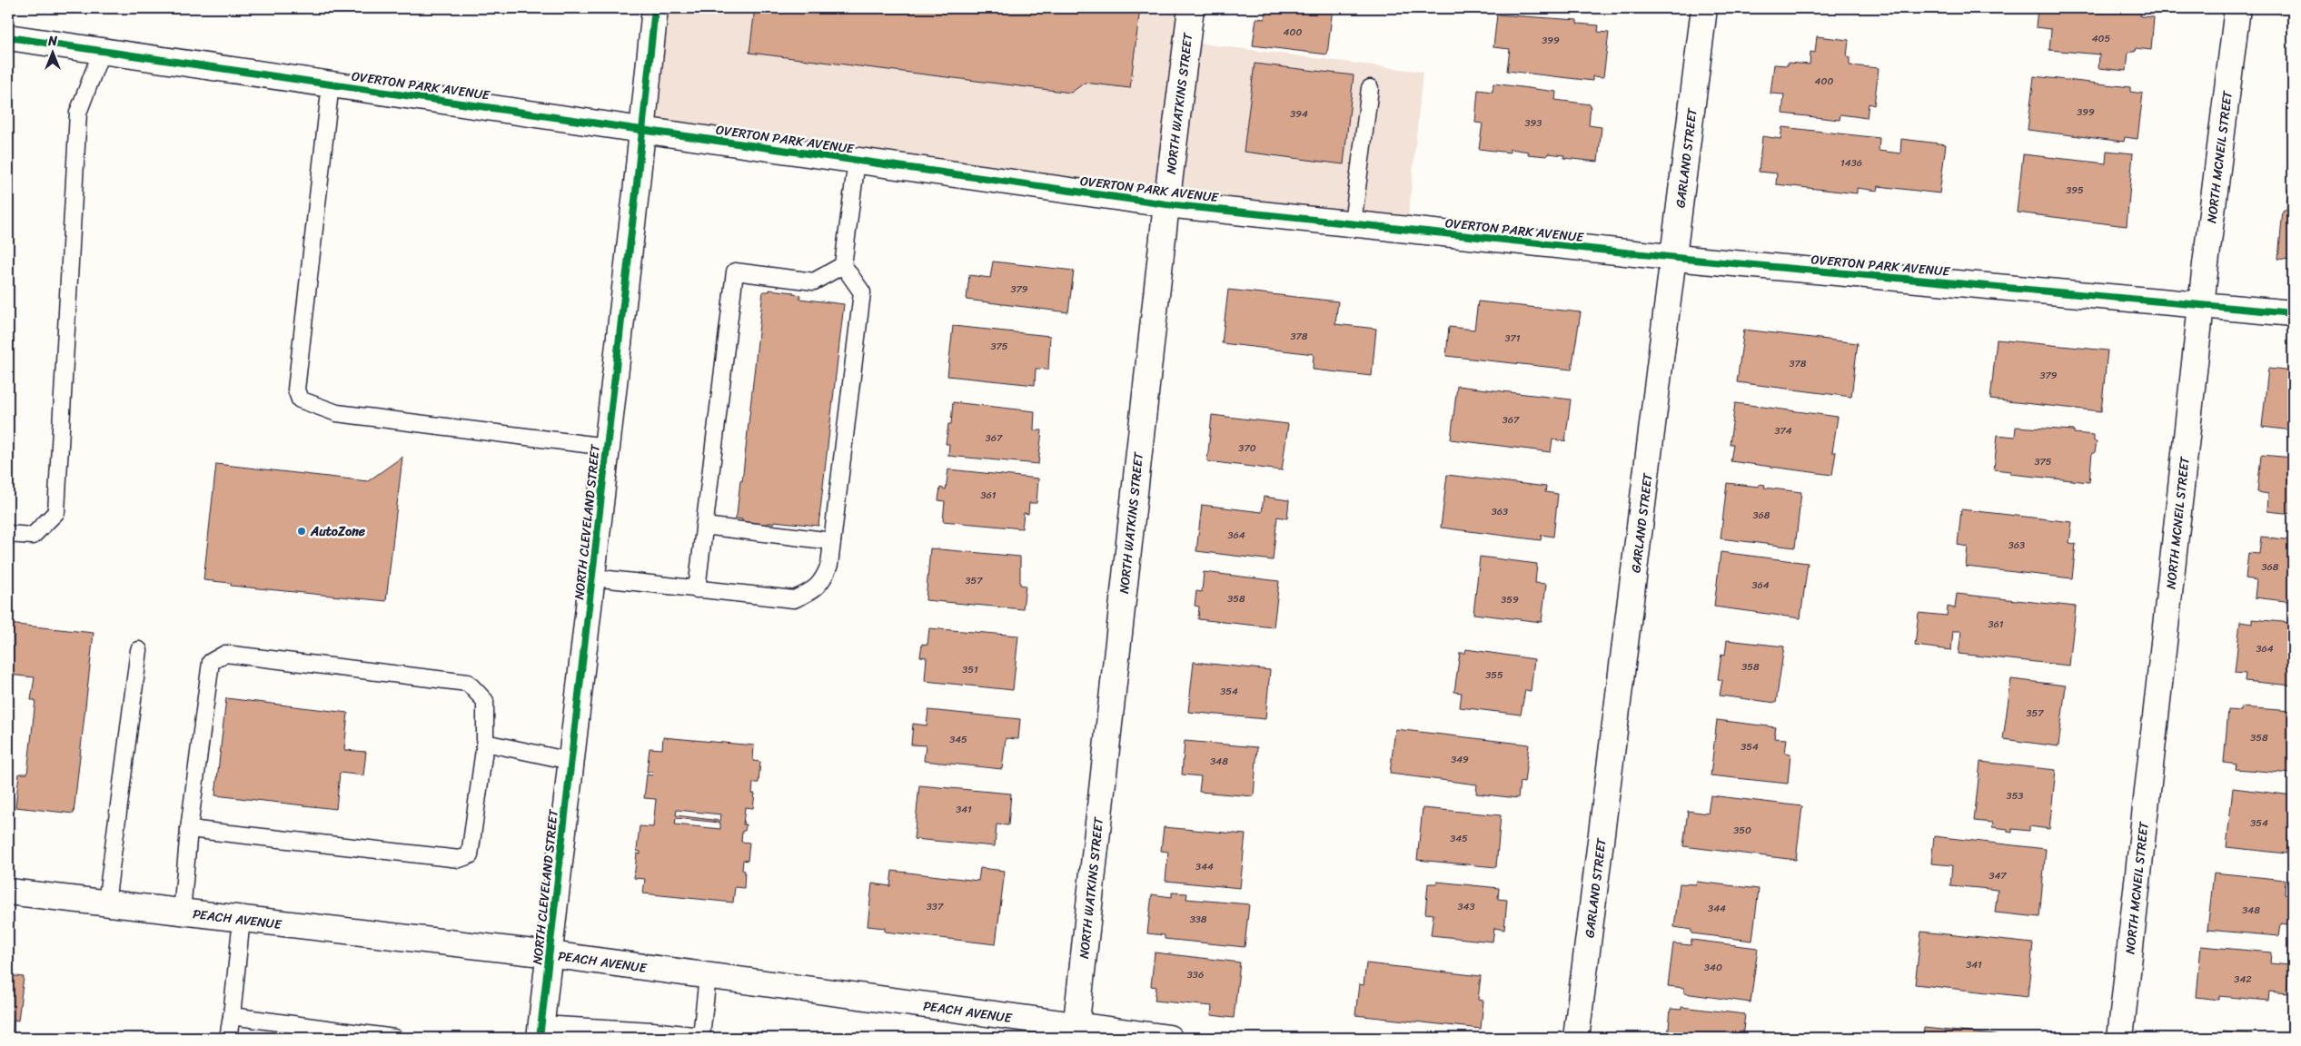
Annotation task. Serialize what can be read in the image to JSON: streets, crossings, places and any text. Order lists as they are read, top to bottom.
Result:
{
  "streets": {
    "street": [
      "OVERTON PARK AVENUE",
      "NORTH WATKINS STREET",
      "NORTH MCNEIL STREET",
      "GARLAND STREET",
      "NORTH CLEVELAND STREET",
      "PEACH AVENUE"
    ]
  },
  "crossings": [
    ["OVERTON PARK AVENUE", "NORTH WATKINS STREET"],
    ["OVERTON PARK AVENUE", "NORTH MCNEIL STREET"],
    ["OVERTON PARK AVENUE", "GARLAND STREET"],
    ["OVERTON PARK AVENUE", "NORTH CLEVELAND STREET"],
    ["NORTH WATKINS STREET", "PEACH AVENUE"],
    ["NORTH CLEVELAND STREET", "PEACH AVENUE"]
  ],
  "places": ["AutoZone"],
  "house_numbers": [
    "400",
    "405",
    "399",
    "400",
    "399",
    "394",
    "393",
    "1436",
    "395",
    "379",
    "378",
    "371",
    "375",
    "378",
    "379",
    "367",
    "374",
    "367",
    "370",
    "375",
    "361",
    "363",
    "368",
    "364",
    "363",
    "368",
    "357",
    "364",
    "358",
    "359",
    "361",
    "364",
    "358",
    "351",
    "355",
    "354",
    "357",
    "358",
    "345",
    "354",
    "349",
    "348",
    "353",
    "341",
    "354",
    "350",
    "345",
    "344",
    "347",
    "337",
    "343",
    "344",
    "348",
    "338",
    "341",
    "340",
    "336",
    "342"
  ],
  "north": "top"
}
